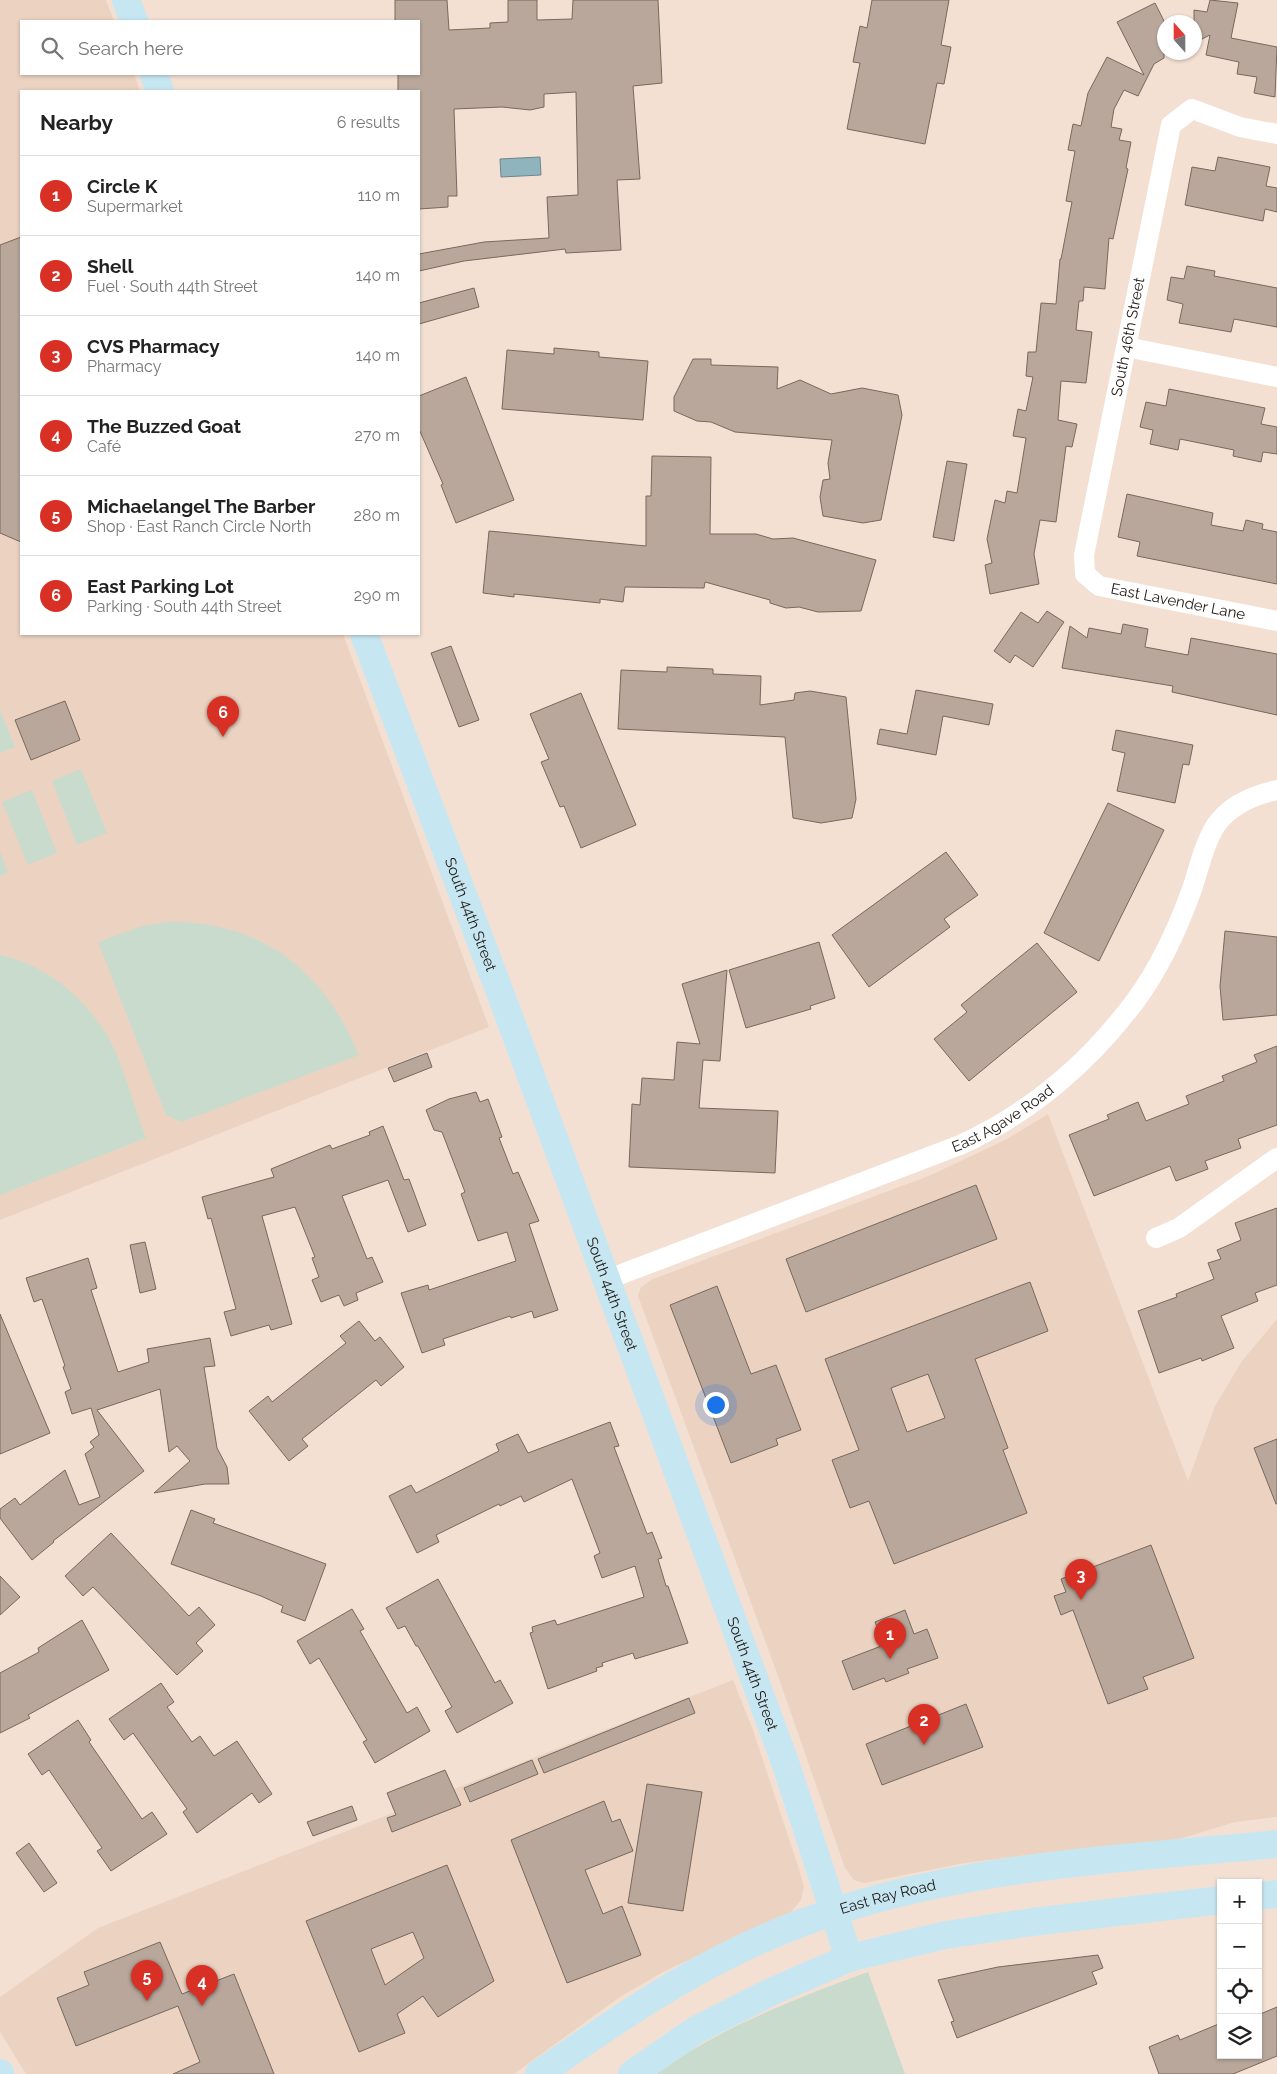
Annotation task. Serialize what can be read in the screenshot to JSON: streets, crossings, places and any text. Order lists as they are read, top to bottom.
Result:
{
  "streets": {
    "street": [
      "South 46th Street",
      "East Lavender Lane",
      "South 44th Street",
      "East Agave Road",
      "East Ray Road"
    ]
  },
  "crossings": [
    ["South 46th Street", "East Lavender Lane"],
    ["South 44th Street", "East Agave Road"],
    ["South 44th Street", "East Ray Road"]
  ],
  "north": "top",
  "page": {
    "search": "Search here",
    "heading": ["Nearby", "6 results"],
    "list": [
      {
        "mark": "1",
        "name": "Circle K",
        "note": "Supermarket",
        "value": "110 m"
      },
      {
        "mark": "2",
        "name": "Shell",
        "note": "Fuel · South 44th Street",
        "value": "140 m"
      },
      {
        "mark": "3",
        "name": "CVS Pharmacy",
        "note": "Pharmacy",
        "value": "140 m"
      },
      {
        "mark": "4",
        "name": "The Buzzed Goat",
        "note": "Café",
        "value": "270 m"
      },
      {
        "mark": "5",
        "name": "Michaelangel The Barber",
        "note": "Shop · East Ranch Circle North",
        "value": "280 m"
      },
      {
        "mark": "6",
        "name": "East Parking Lot",
        "note": "Parking · South 44th Street",
        "value": "290 m"
      }
    ],
    "pins": [
      "6",
      "3",
      "1",
      "2",
      "5",
      "4"
    ],
    "map_buttons": ["+", "−"]
  }
}
